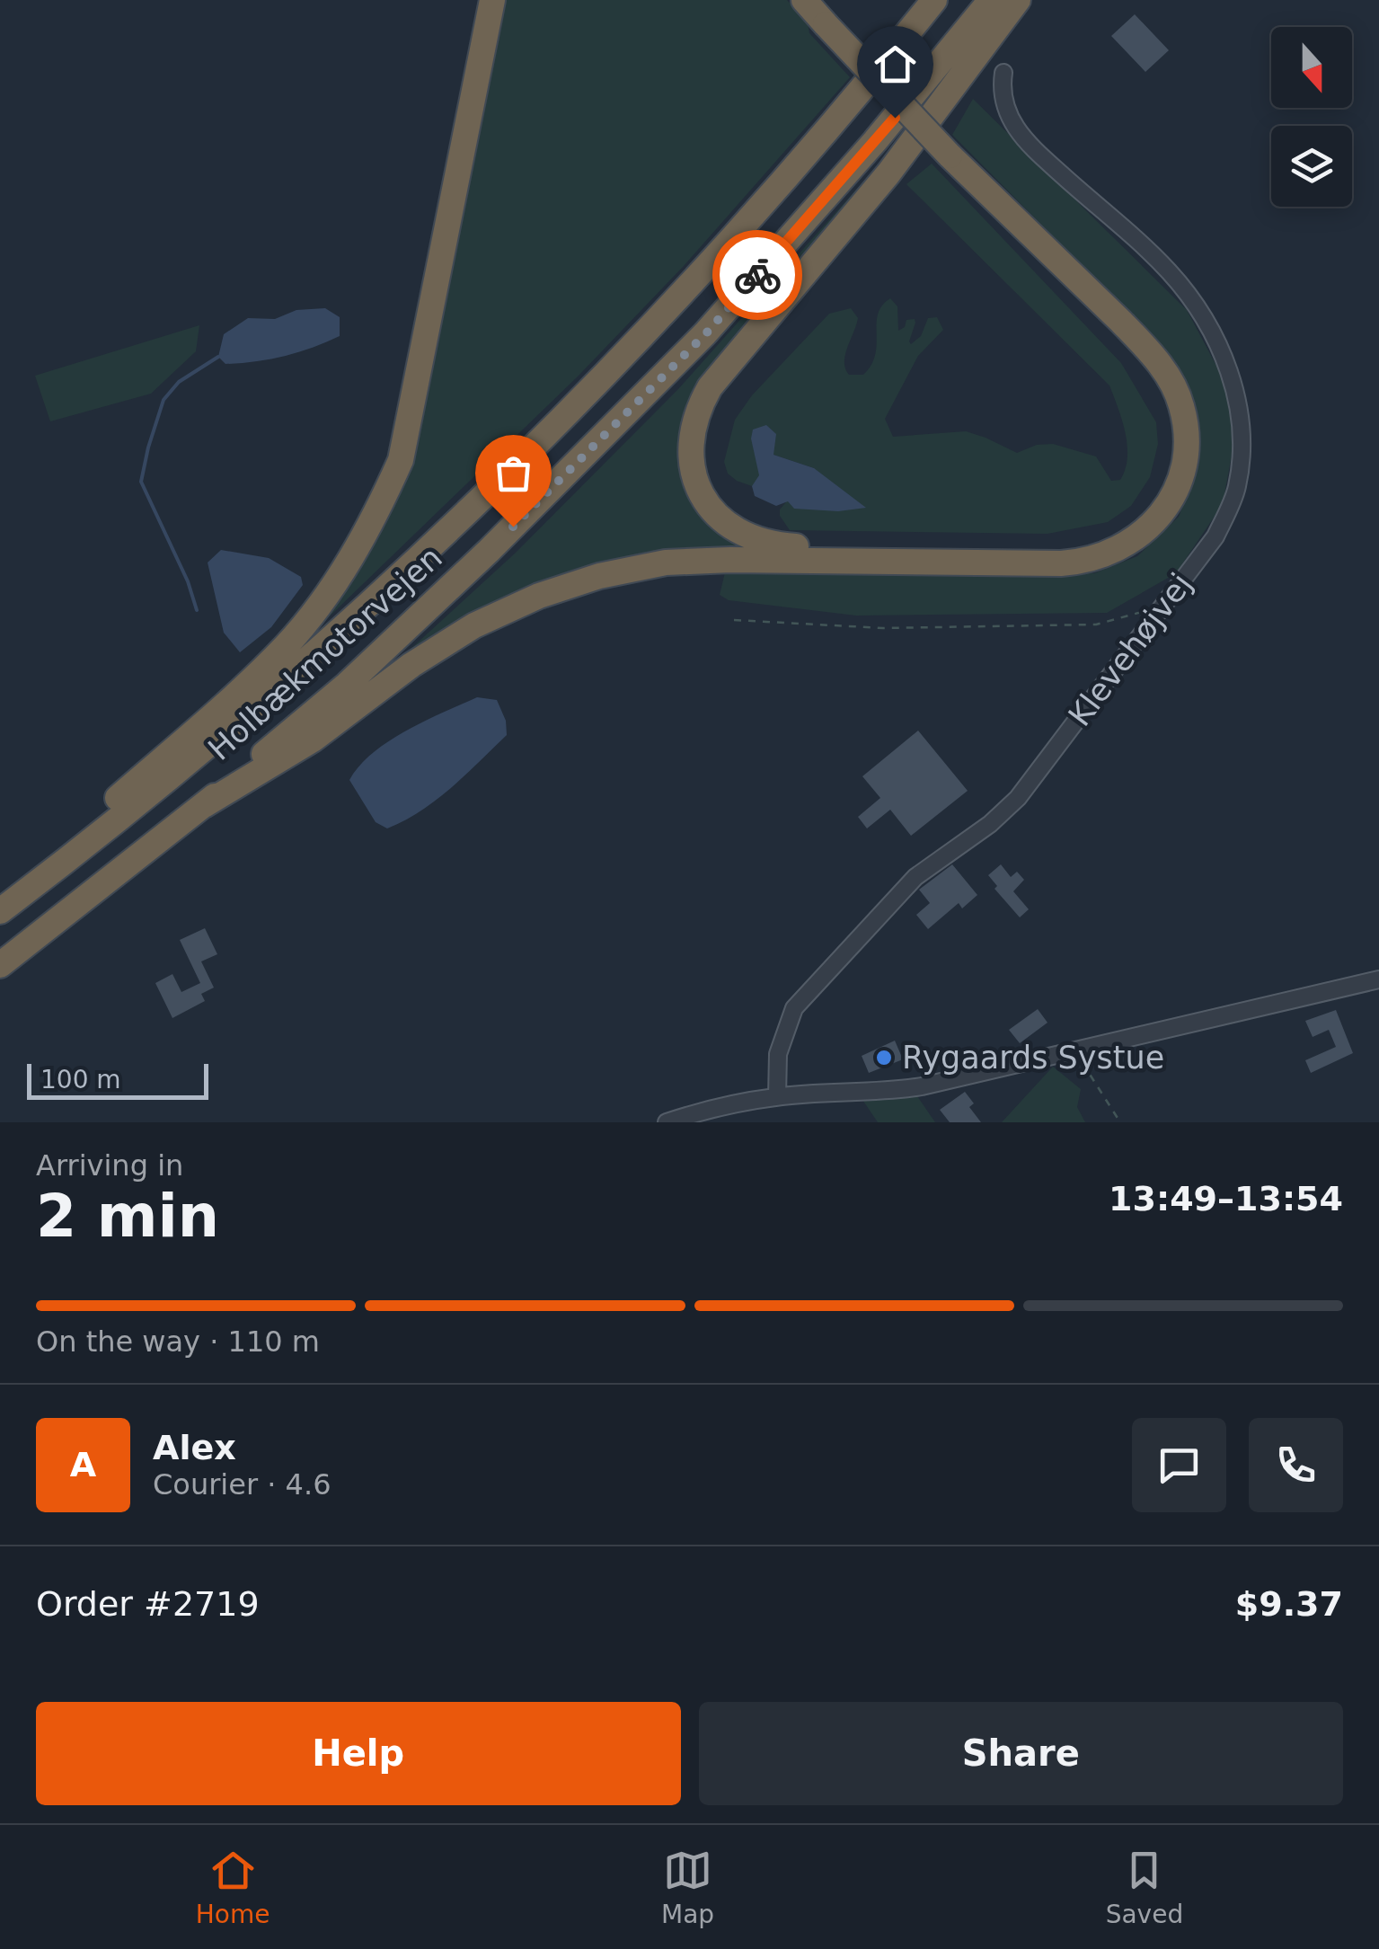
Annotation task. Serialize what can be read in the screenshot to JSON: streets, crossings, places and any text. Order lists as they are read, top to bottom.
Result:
{
  "streets": {
    "highway": ["Holbækmotorvejen"],
    "street": ["Klevehøjvej"]
  },
  "places": ["Rygaards Systue"],
  "scale_bar": "100 m",
  "north": "bottom",
  "page": {
    "scale": "100 m",
    "heading": ["2 min", "Arriving in", "13:49–13:54"],
    "panel": [
      "Alex",
      "Courier · 4.6",
      "Order #2719",
      "$9.37"
    ],
    "bar": "On the way · 110 m",
    "round": "A",
    "buttons": ["Help", "Share"],
    "tabs": ["Home", "Map", "Saved"]
  }
}
